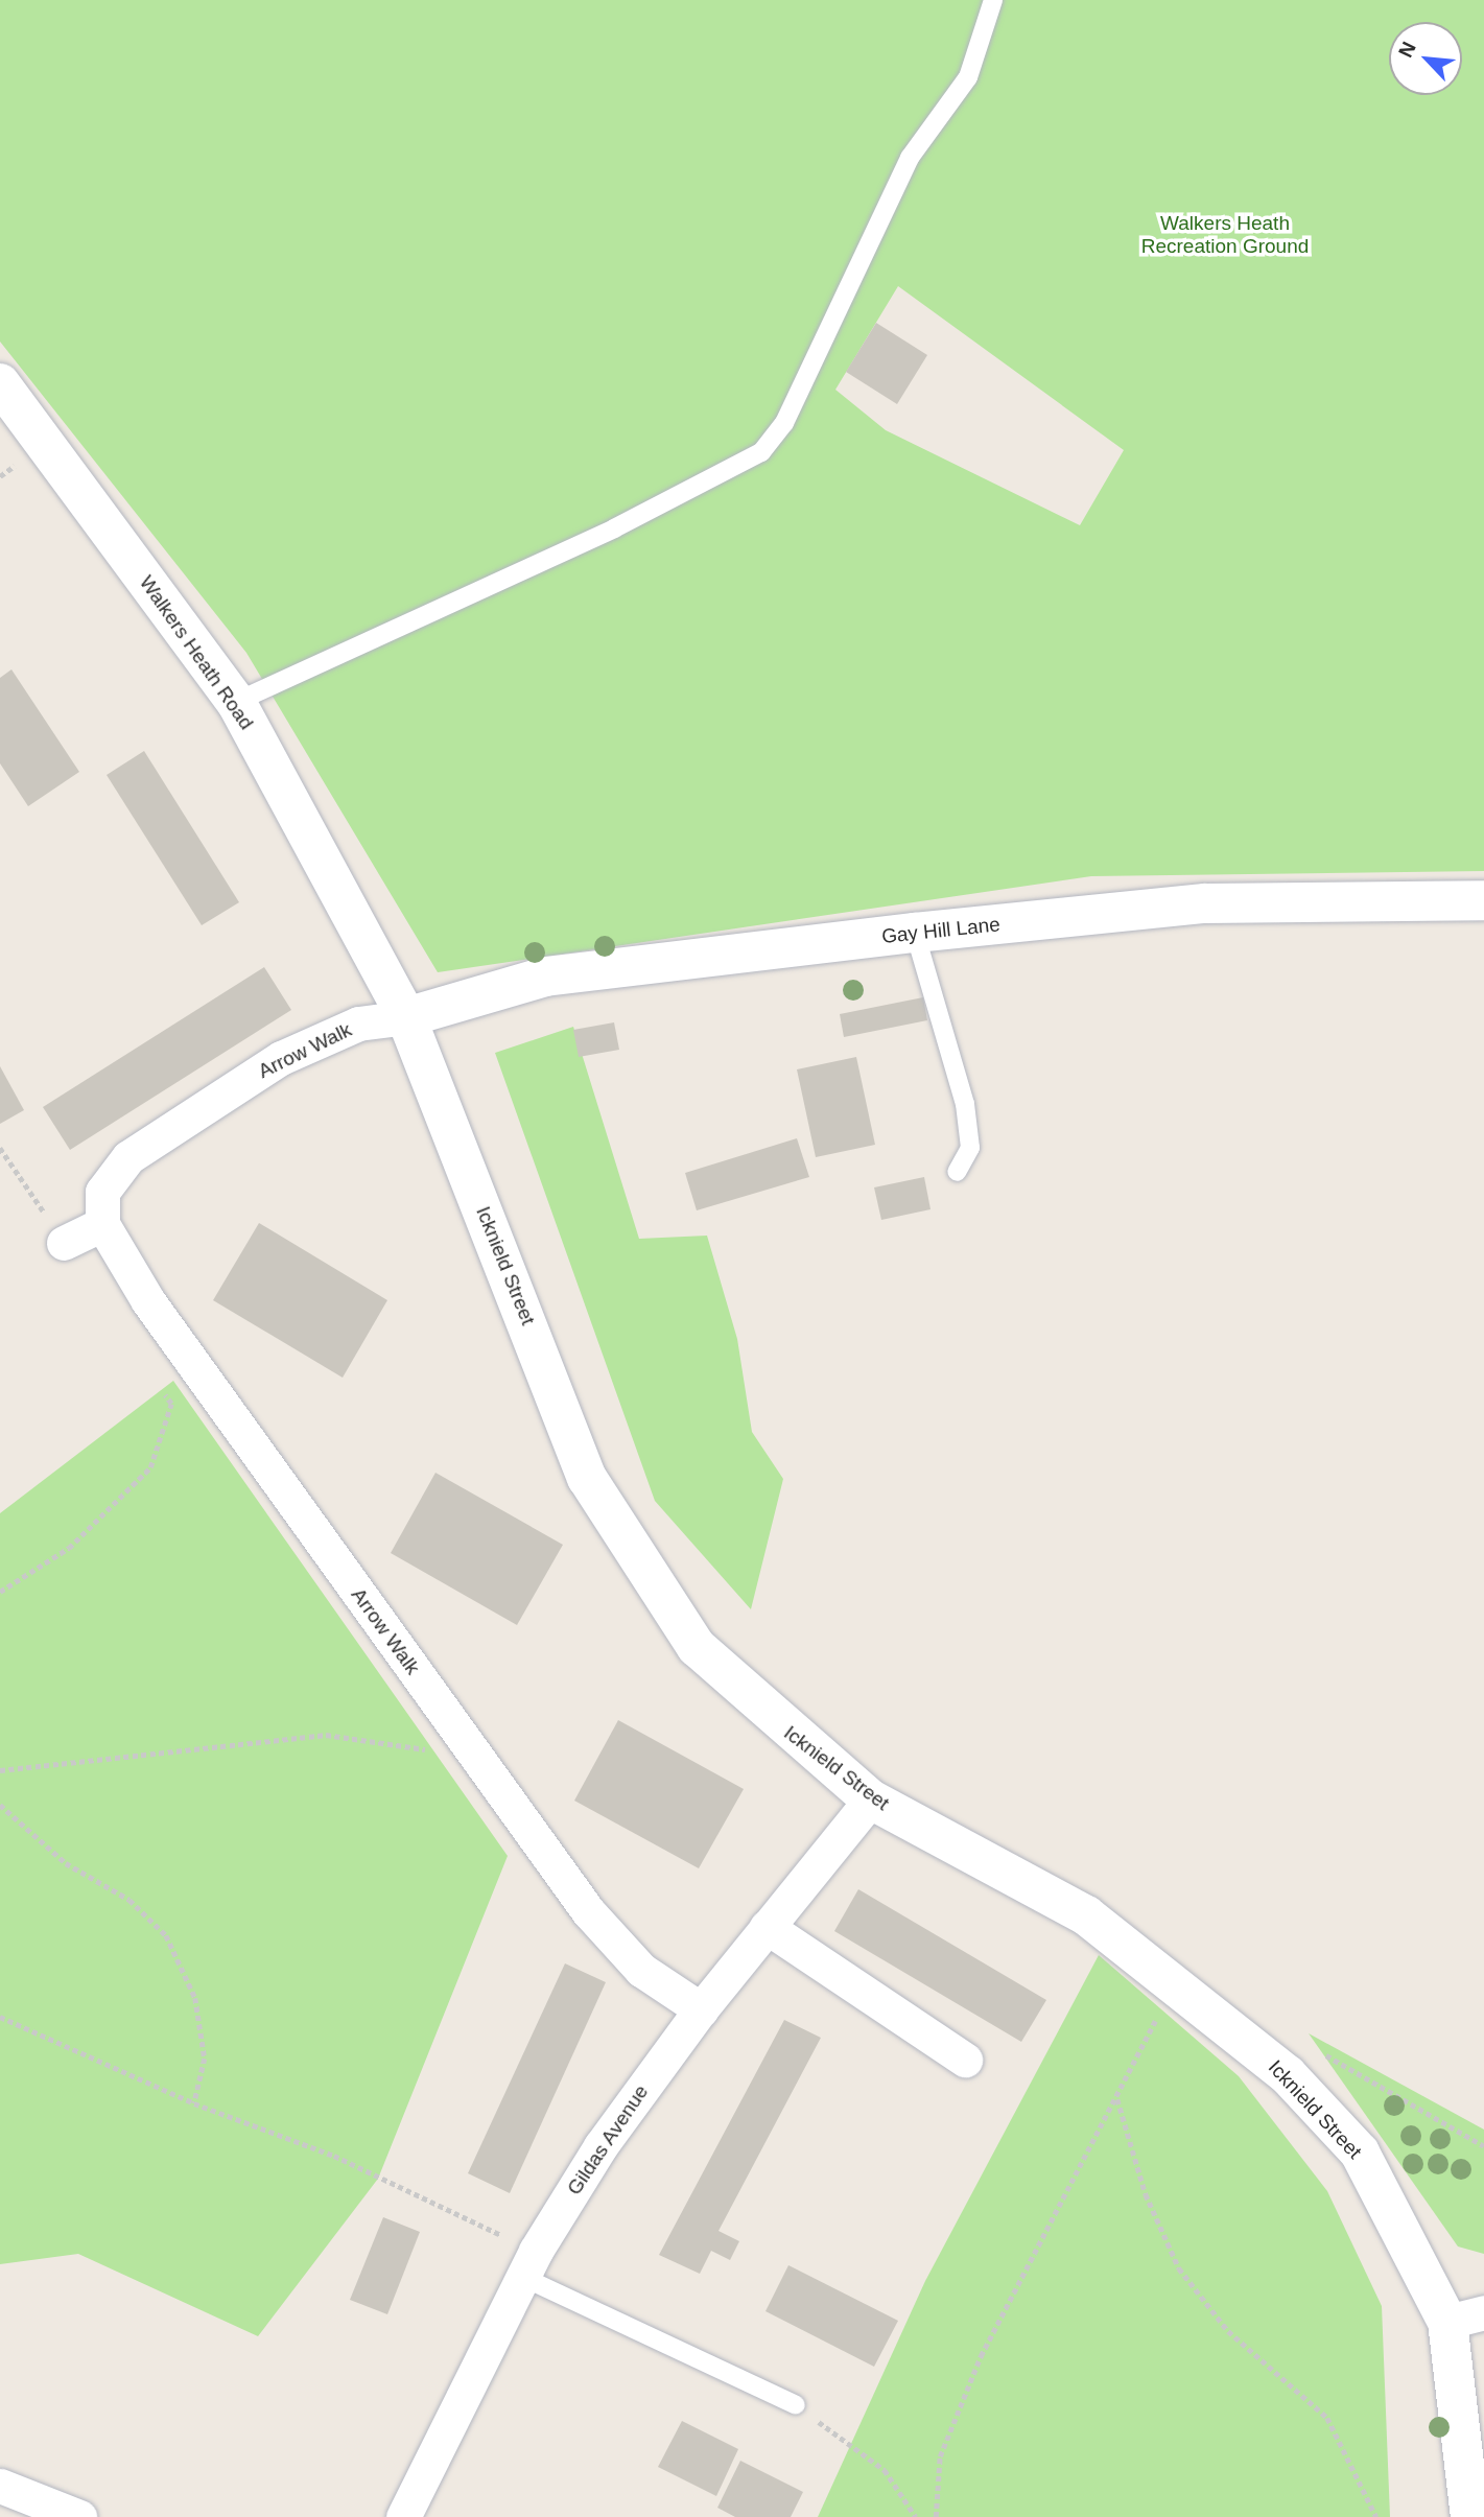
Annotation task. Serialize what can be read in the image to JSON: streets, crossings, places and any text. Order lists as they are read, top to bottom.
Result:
{
  "streets": {
    "street": [
      "Walkers Heath Road",
      "Gay Hill Lane",
      "Arrow Walk",
      "Icknield Street",
      "Gildas Avenue"
    ]
  },
  "crossings": [
    ["Walkers Heath Road", "Gay Hill Lane"],
    ["Walkers Heath Road", "Arrow Walk"],
    ["Walkers Heath Road", "Icknield Street"],
    ["Gay Hill Lane", "Arrow Walk"],
    ["Gay Hill Lane", "Icknield Street"],
    ["Arrow Walk", "Icknield Street"],
    ["Arrow Walk", "Gildas Avenue"],
    ["Icknield Street", "Gildas Avenue"]
  ],
  "parks": ["Walkers Heath Recreation Ground"],
  "north": "top left"
}
